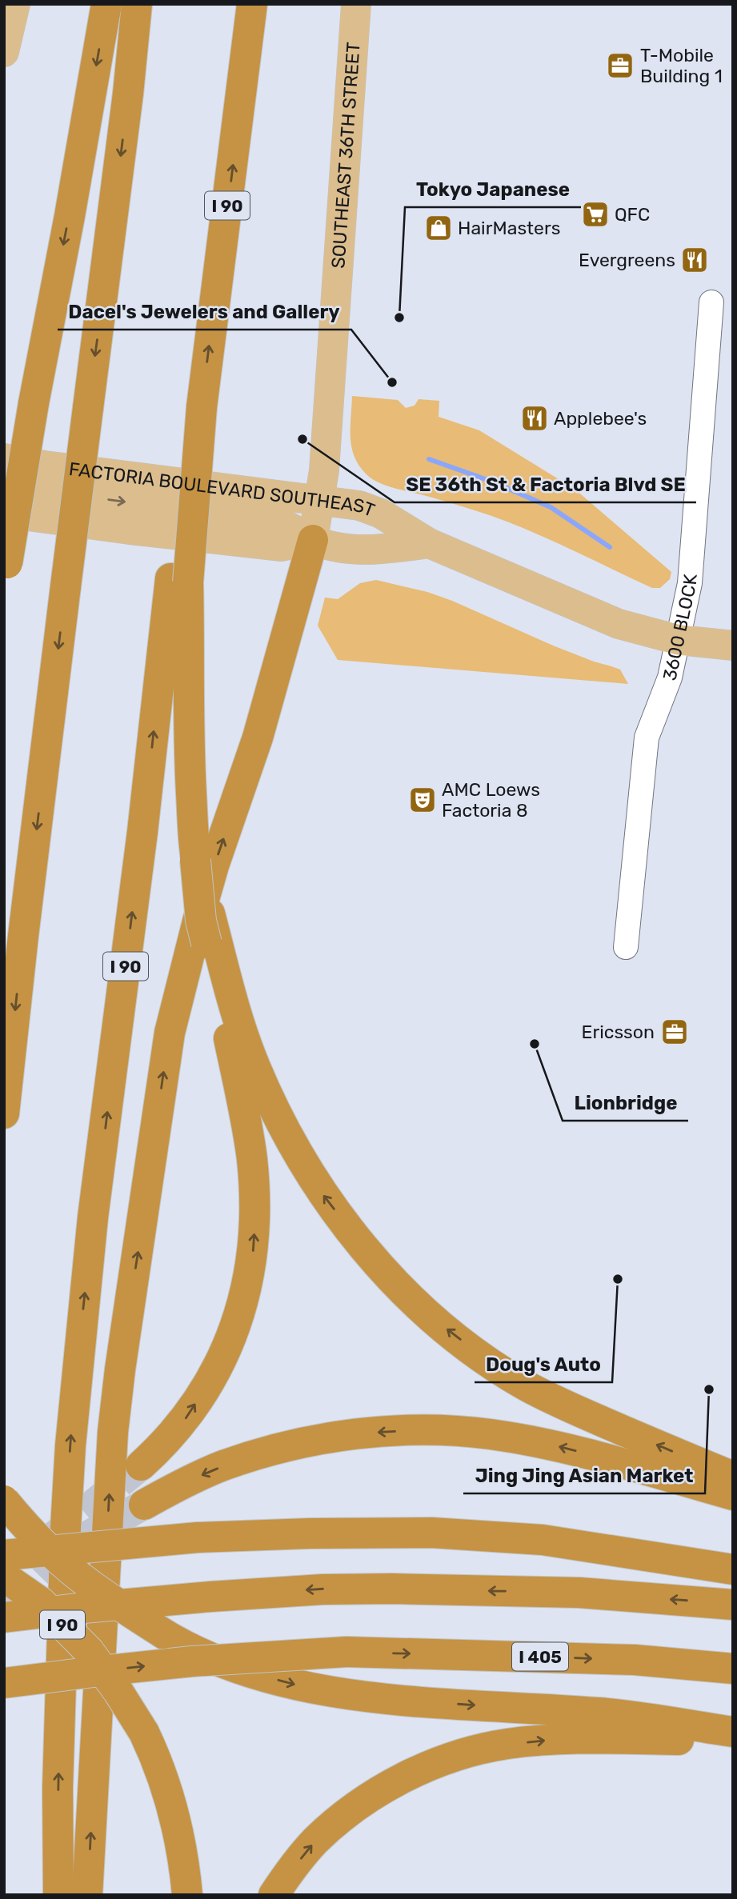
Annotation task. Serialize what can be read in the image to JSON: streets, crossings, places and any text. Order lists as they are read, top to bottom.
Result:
{
  "streets": {
    "highway": ["I 90", "I 405"],
    "main road": ["SOUTHEAST 36TH STREET", "FACTORIA BOULEVARD SOUTHEAST"],
    "street": ["3600 BLOCK"]
  },
  "crossings": [
    ["SOUTHEAST 36TH STREET", "FACTORIA BOULEVARD SOUTHEAST"],
    ["FACTORIA BOULEVARD SOUTHEAST", "3600 BLOCK"]
  ],
  "places": {
    "office": ["T-Mobile Building 1", "Ericsson"],
    "supermarket": ["QFC"],
    "shop": ["HairMasters"],
    "restaurant": ["Evergreens", "Applebee's"],
    "other": [
      "Tokyo Japanese",
      "Dacel's Jewelers and Gallery",
      "SE 36th St & Factoria Blvd SE",
      "Lionbridge",
      "Doug's Auto",
      "Jing Jing Asian Market"
    ],
    "theatre": ["AMC Loews Factoria 8"]
  }
}
